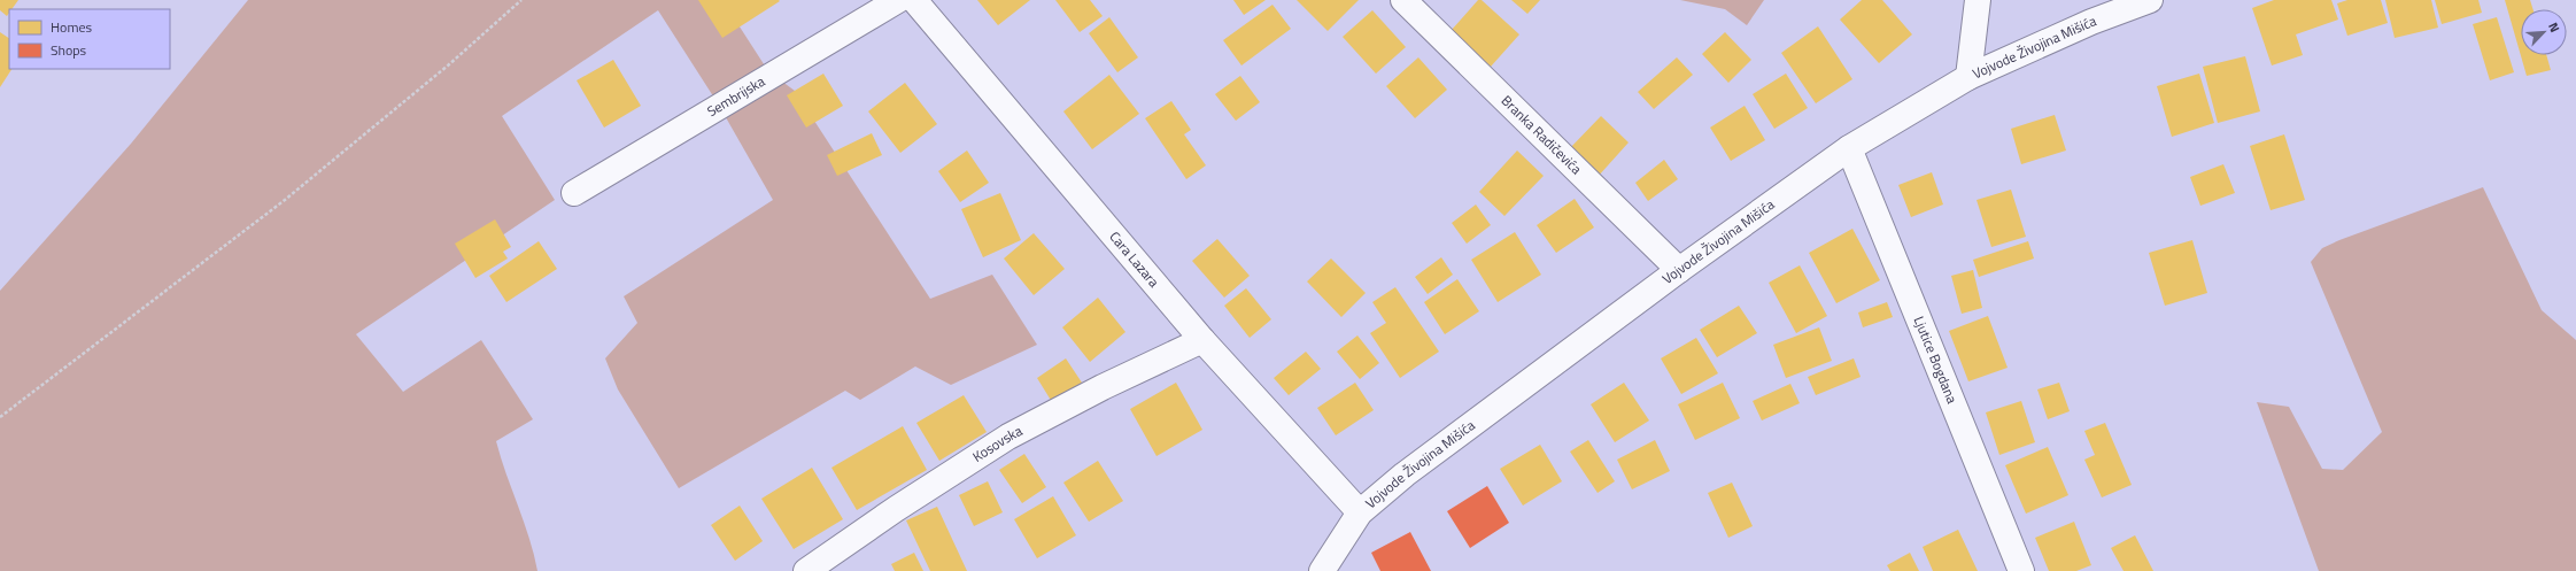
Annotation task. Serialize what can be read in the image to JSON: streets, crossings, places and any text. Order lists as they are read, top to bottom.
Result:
{
  "streets": {
    "street": [
      "Vojvode Živojina Mišića",
      "Sembrijska",
      "Branka Radičevića",
      "Cara Lazara",
      "Ljutice Bogdana",
      "Kosovska"
    ]
  },
  "crossings": [
    ["Vojvode Živojina Mišića", "Branka Radičevića"],
    ["Vojvode Živojina Mišića", "Cara Lazara"],
    ["Vojvode Živojina Mišića", "Ljutice Bogdana"],
    ["Cara Lazara", "Kosovska"]
  ],
  "legend": ["Homes", "Shops"],
  "north": "top right"
}
